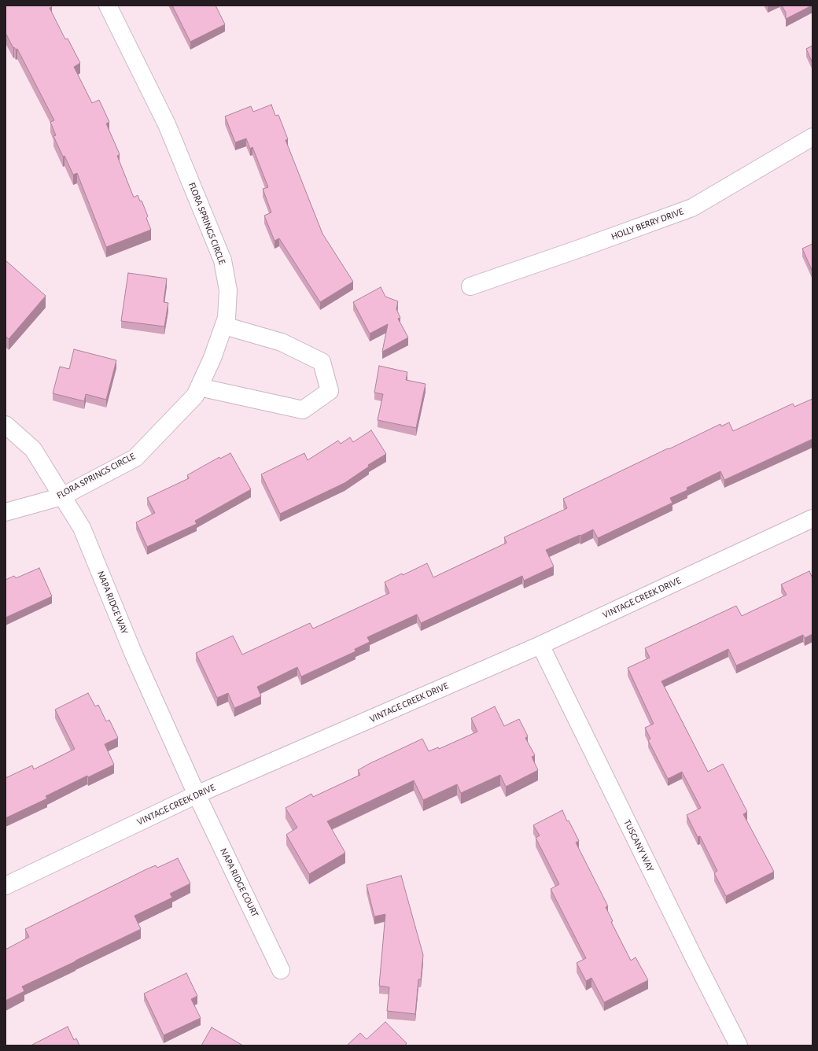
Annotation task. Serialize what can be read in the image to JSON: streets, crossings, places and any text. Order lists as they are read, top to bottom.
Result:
{
  "streets": {
    "street": [
      "FLORA SPRINGS CIRCLE",
      "HOLLY BERRY DRIVE",
      "VINTAGE CREEK DRIVE",
      "NAPA RIDGE WAY",
      "TUSCANY WAY",
      "NAPA RIDGE COURT"
    ]
  },
  "crossings": [
    ["FLORA SPRINGS CIRCLE", "NAPA RIDGE WAY"],
    ["VINTAGE CREEK DRIVE", "NAPA RIDGE WAY"],
    ["VINTAGE CREEK DRIVE", "TUSCANY WAY"],
    ["VINTAGE CREEK DRIVE", "NAPA RIDGE COURT"],
    ["NAPA RIDGE WAY", "NAPA RIDGE COURT"]
  ]
}
